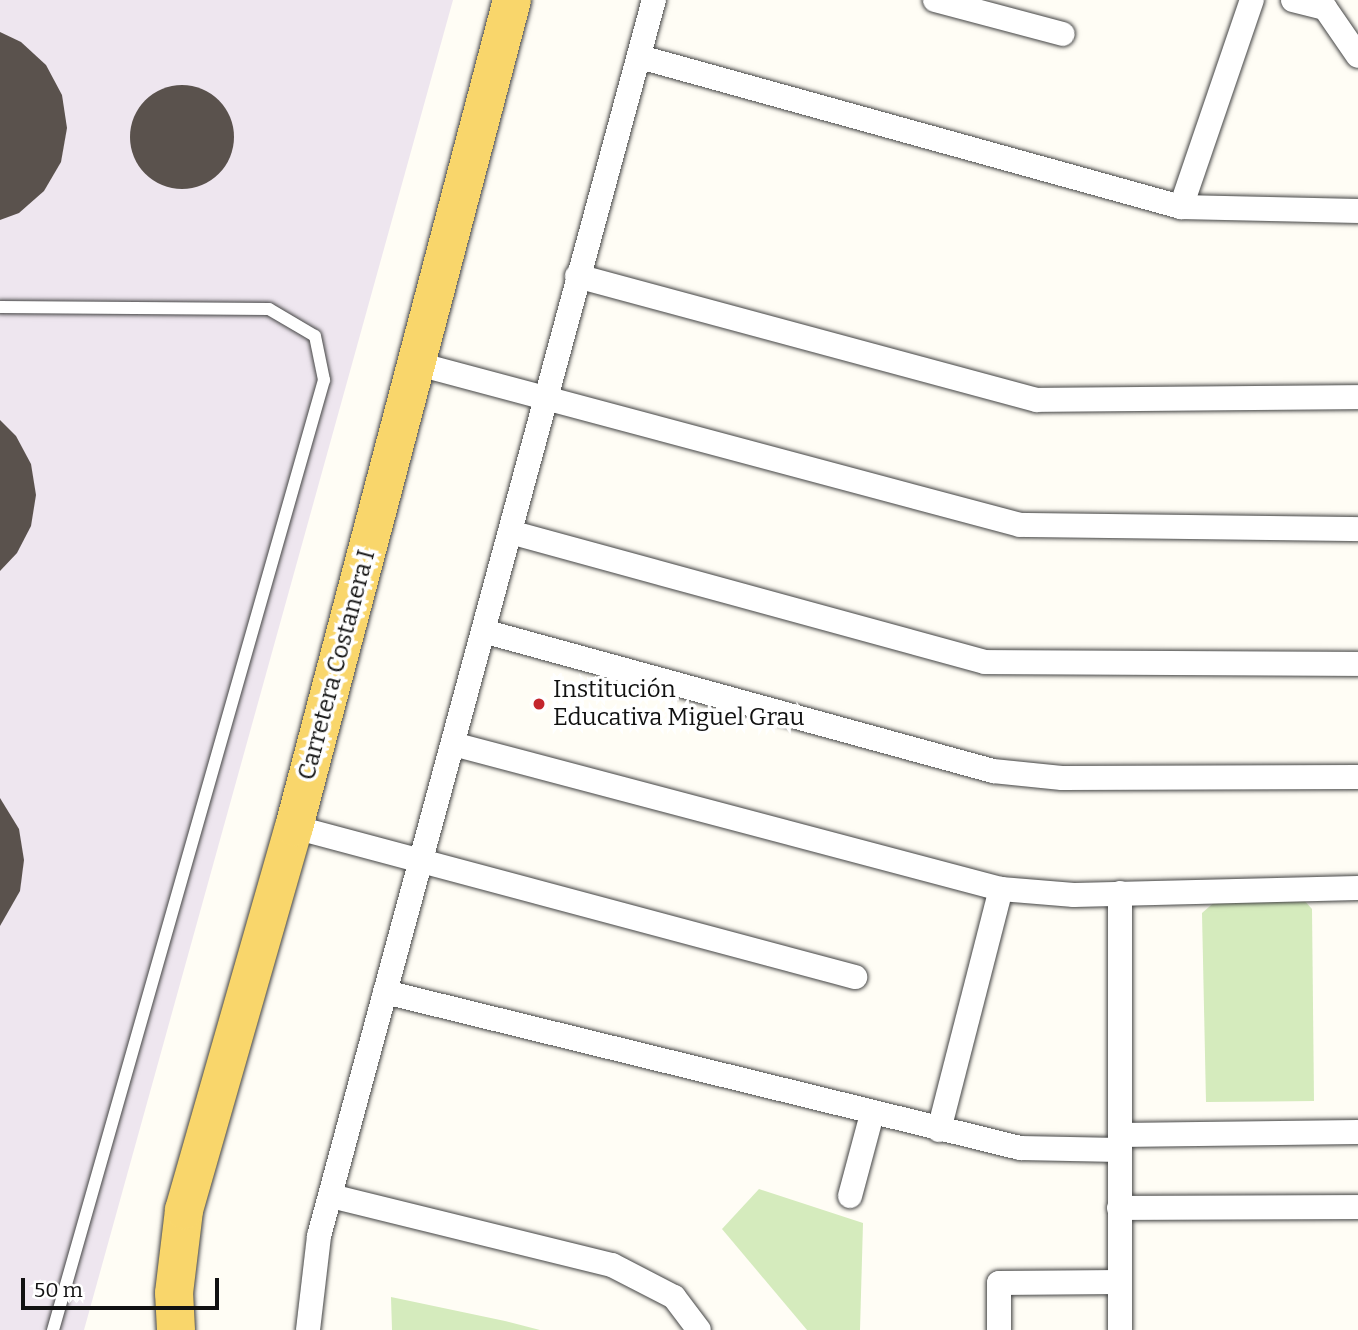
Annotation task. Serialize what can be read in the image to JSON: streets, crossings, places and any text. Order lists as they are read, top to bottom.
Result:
{
  "streets": {
    "main road": ["Carretera Costanera I"]
  },
  "places": ["Institución Educativa Miguel Grau"],
  "scale_bar": "50 m"
}
